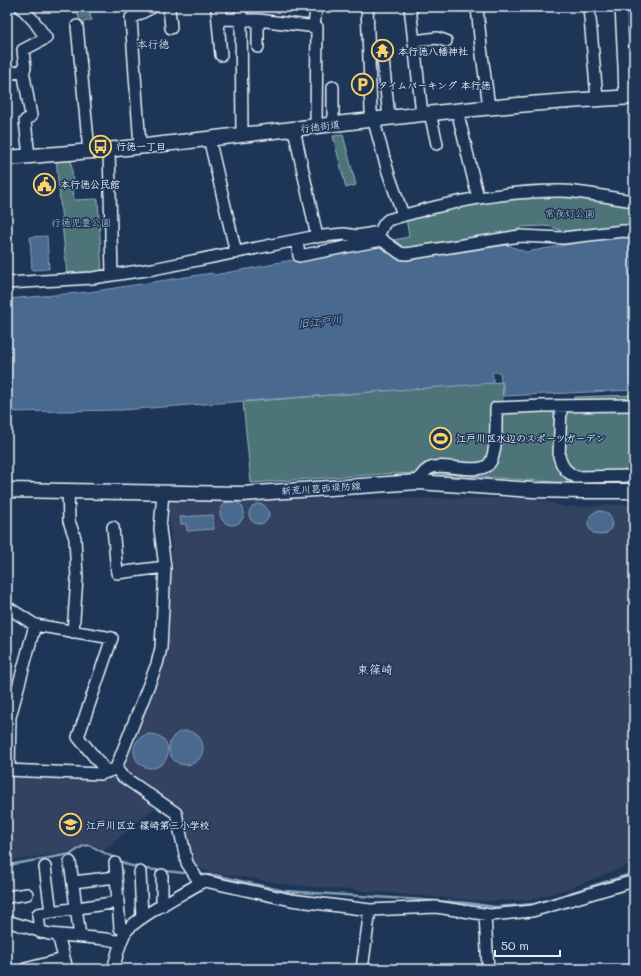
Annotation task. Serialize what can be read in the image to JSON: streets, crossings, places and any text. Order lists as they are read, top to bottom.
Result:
{
  "streets": {
    "main road": ["行徳街道", "新荒川葛西堤防線"]
  },
  "districts": ["本行徳", "東篠崎"],
  "water": ["旧江戸川"],
  "parks": ["常夜灯公園", "行徳児童公園"],
  "places": {
    "temple": ["本行徳八幡神社"],
    "parking": ["タイムパーキング 本行徳"],
    "bus stop": ["行徳一丁目"],
    "public building": ["本行徳公民館"],
    "sports": ["江戸川区水辺のスポーツガーデン"],
    "school or university": ["江戸川区立 篠崎第三小学校"]
  },
  "scale_bar": "50 m"
}
